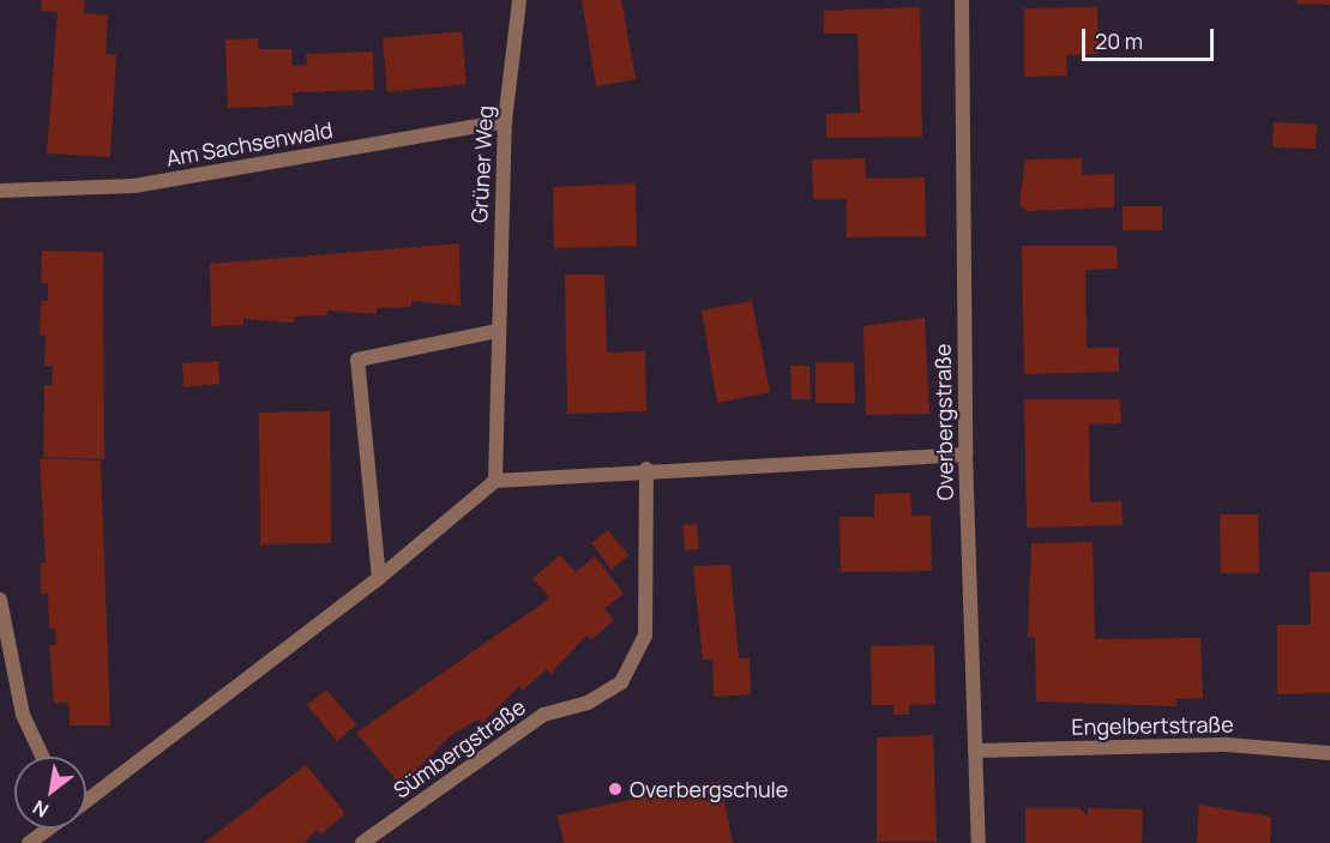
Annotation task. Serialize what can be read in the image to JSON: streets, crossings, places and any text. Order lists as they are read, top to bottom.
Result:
{
  "streets": {
    "street": [
      "Am Sachsenwald",
      "Grüner Weg",
      "Overbergstraße",
      "Engelbertstraße",
      "Sümbergstraße"
    ]
  },
  "crossings": [
    ["Am Sachsenwald", "Grüner Weg"],
    ["Overbergstraße", "Engelbertstraße"]
  ],
  "places": ["Overbergschule"],
  "scale_bar": "20 m",
  "north": "bottom left"
}
